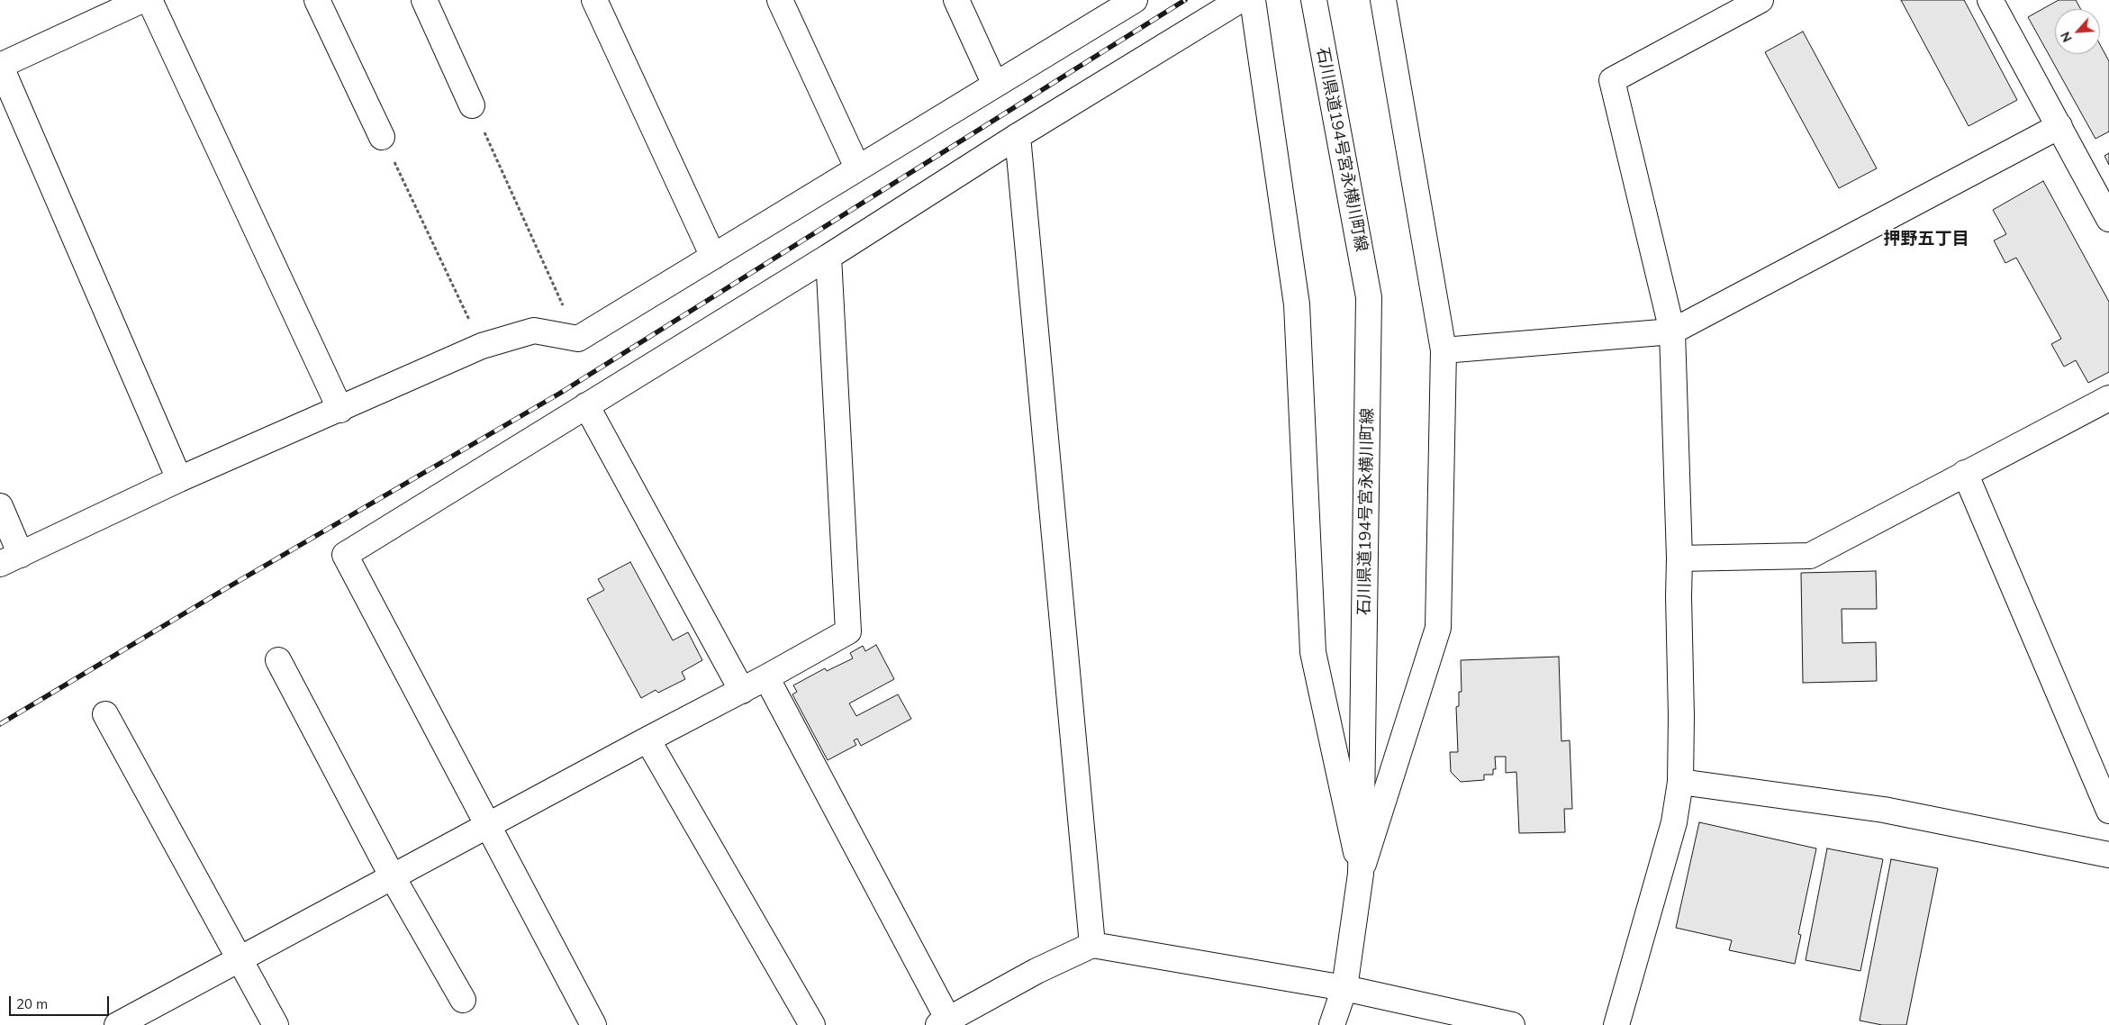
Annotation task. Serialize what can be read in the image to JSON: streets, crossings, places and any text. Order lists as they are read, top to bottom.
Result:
{
  "streets": {
    "street": ["石川県道194号宮永横川町線"]
  },
  "districts": ["押野五丁目"],
  "scale_bar": "20 m",
  "north": "bottom left"
}
